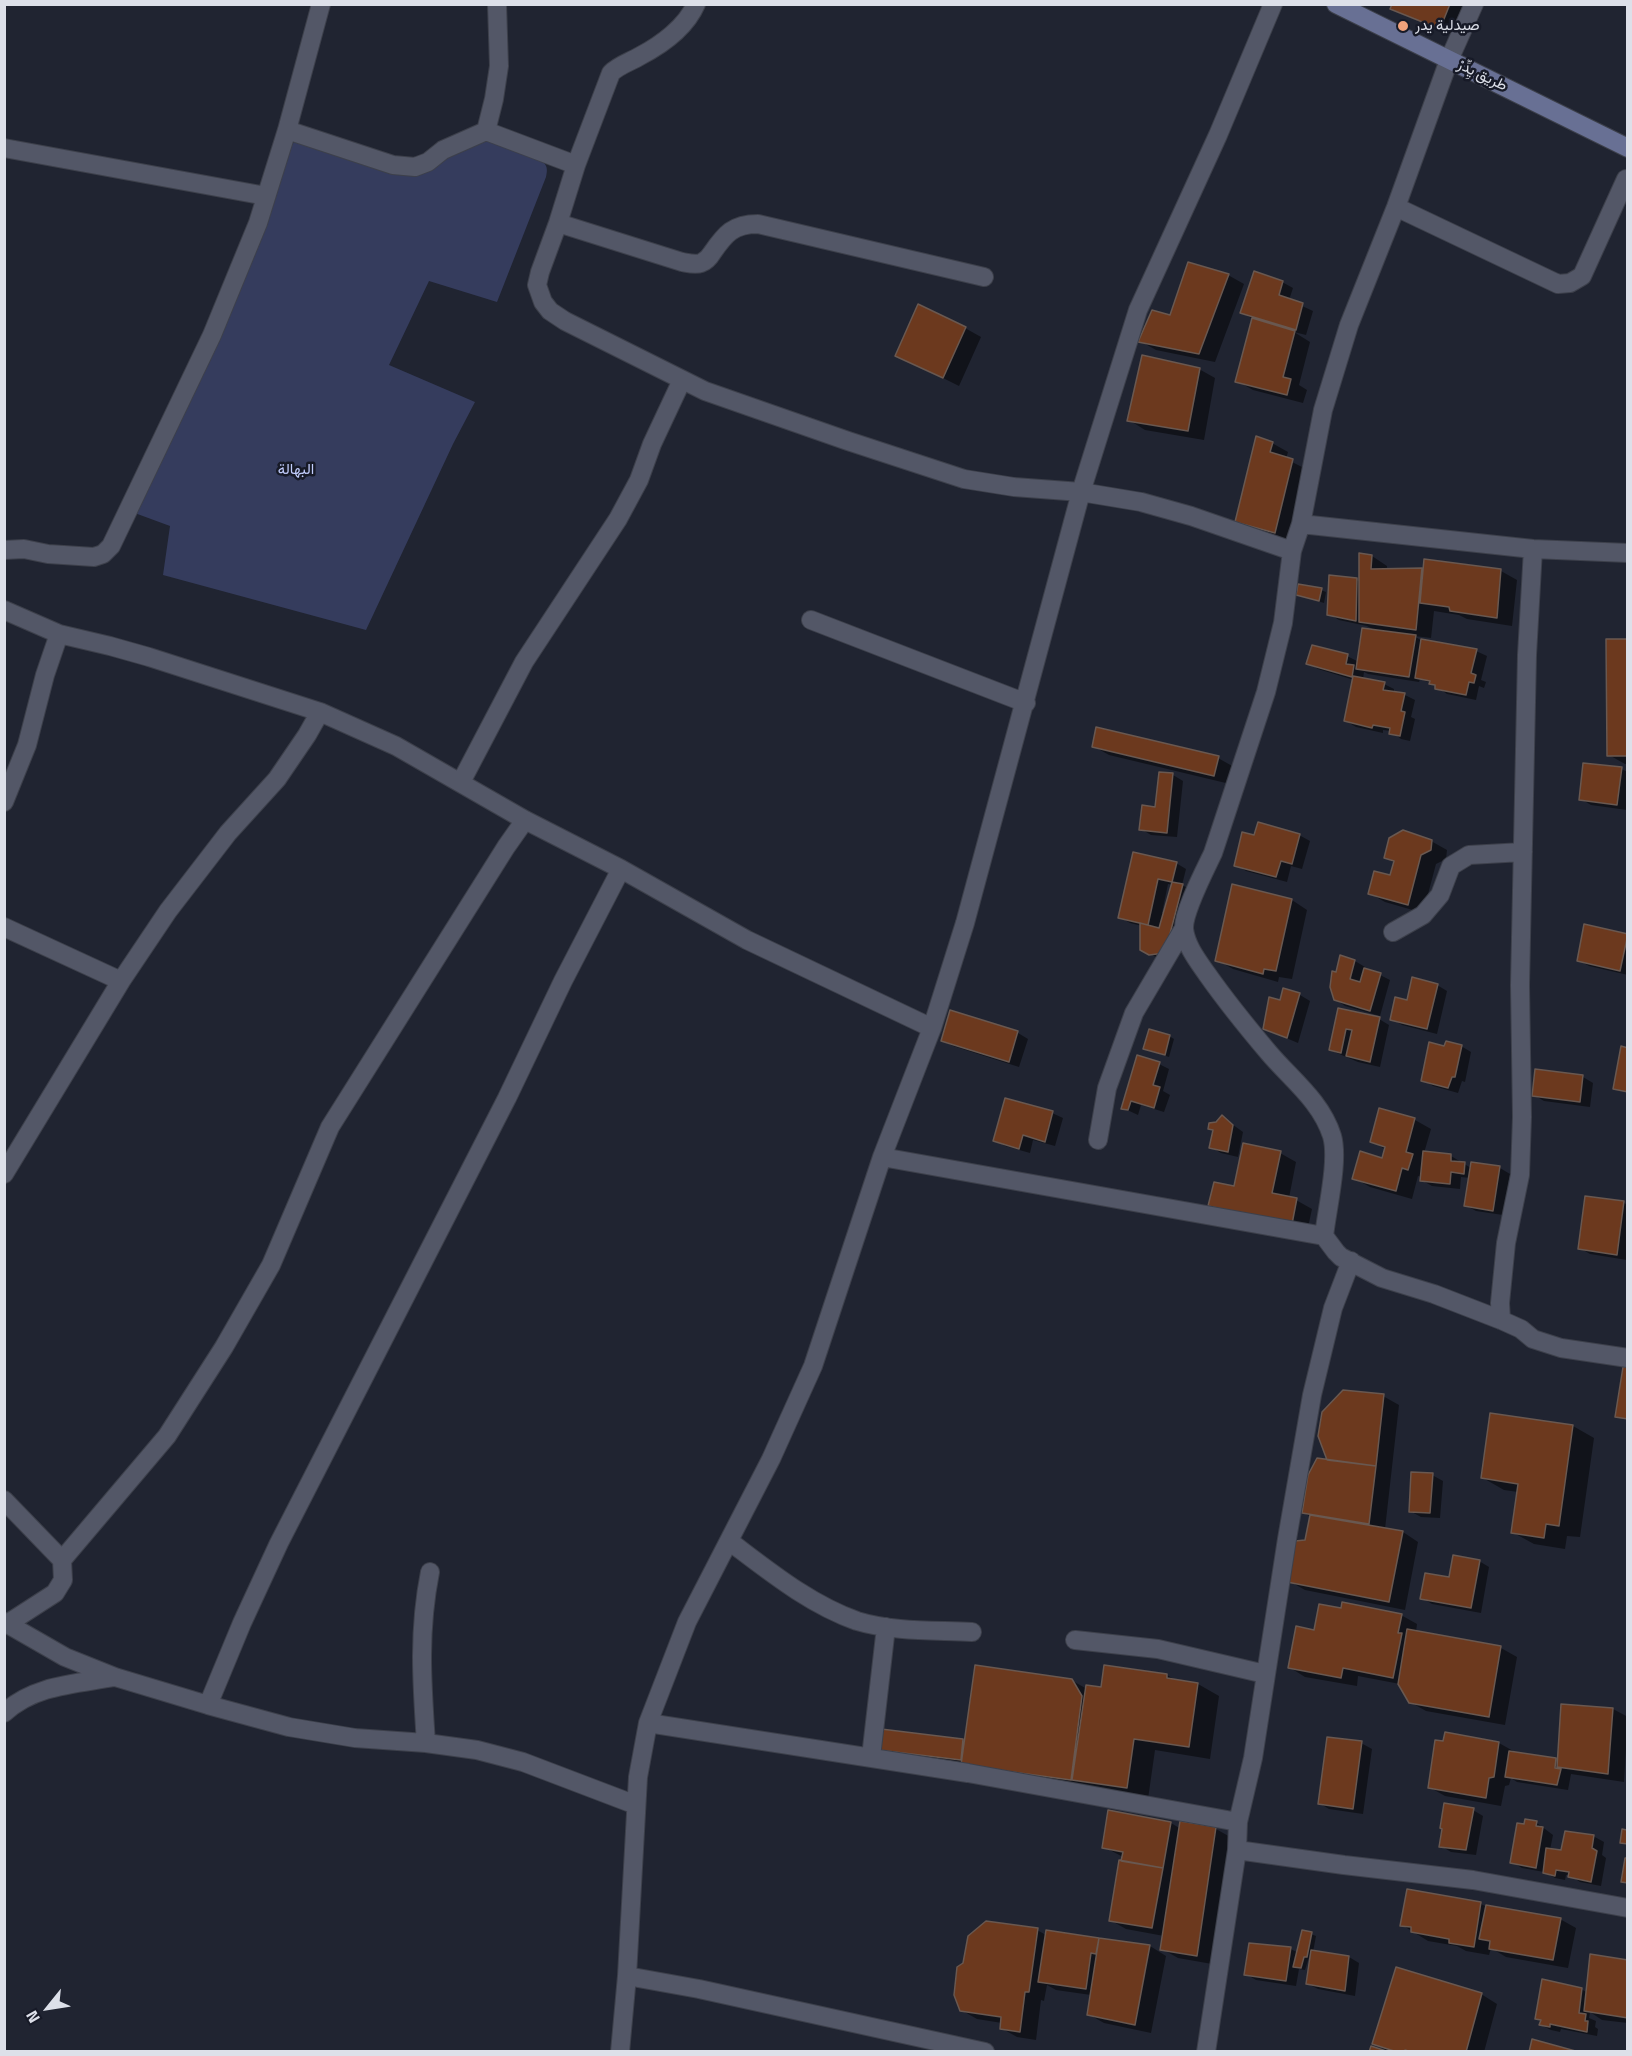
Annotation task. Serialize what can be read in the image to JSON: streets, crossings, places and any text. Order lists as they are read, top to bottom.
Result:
{
  "streets": {
    "street": ["طريق يِدِّرْ"]
  },
  "parks": ["البهالة"],
  "places": ["صيدلية يدر"],
  "north": "bottom left"
}
